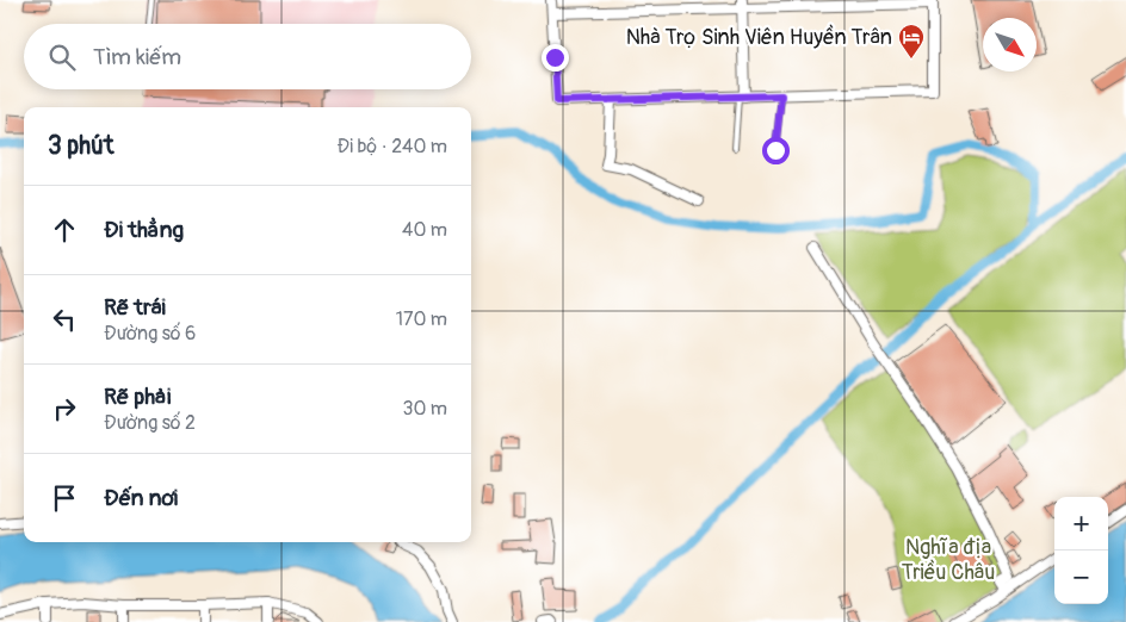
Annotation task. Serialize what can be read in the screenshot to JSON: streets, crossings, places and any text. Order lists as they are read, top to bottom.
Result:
{
  "parks": ["Nghĩa địa Triều Châu"],
  "places": {
    "hotel": ["Nhà Trọ Sinh Viên Huyền Trân"]
  },
  "north": "bottom right",
  "page": {
    "search": "Tìm kiếm",
    "heading": ["3 phút", "Đi bộ · 240 m"],
    "list": [
      ["Đi thẳng", "40 m"],
      ["Rẽ trái", "Đường số 6", "170 m"],
      ["Rẽ phải", "Đường số 2", "30 m"],
      "Đến nơi"
    ],
    "map_buttons": ["+", "−"]
  }
}
